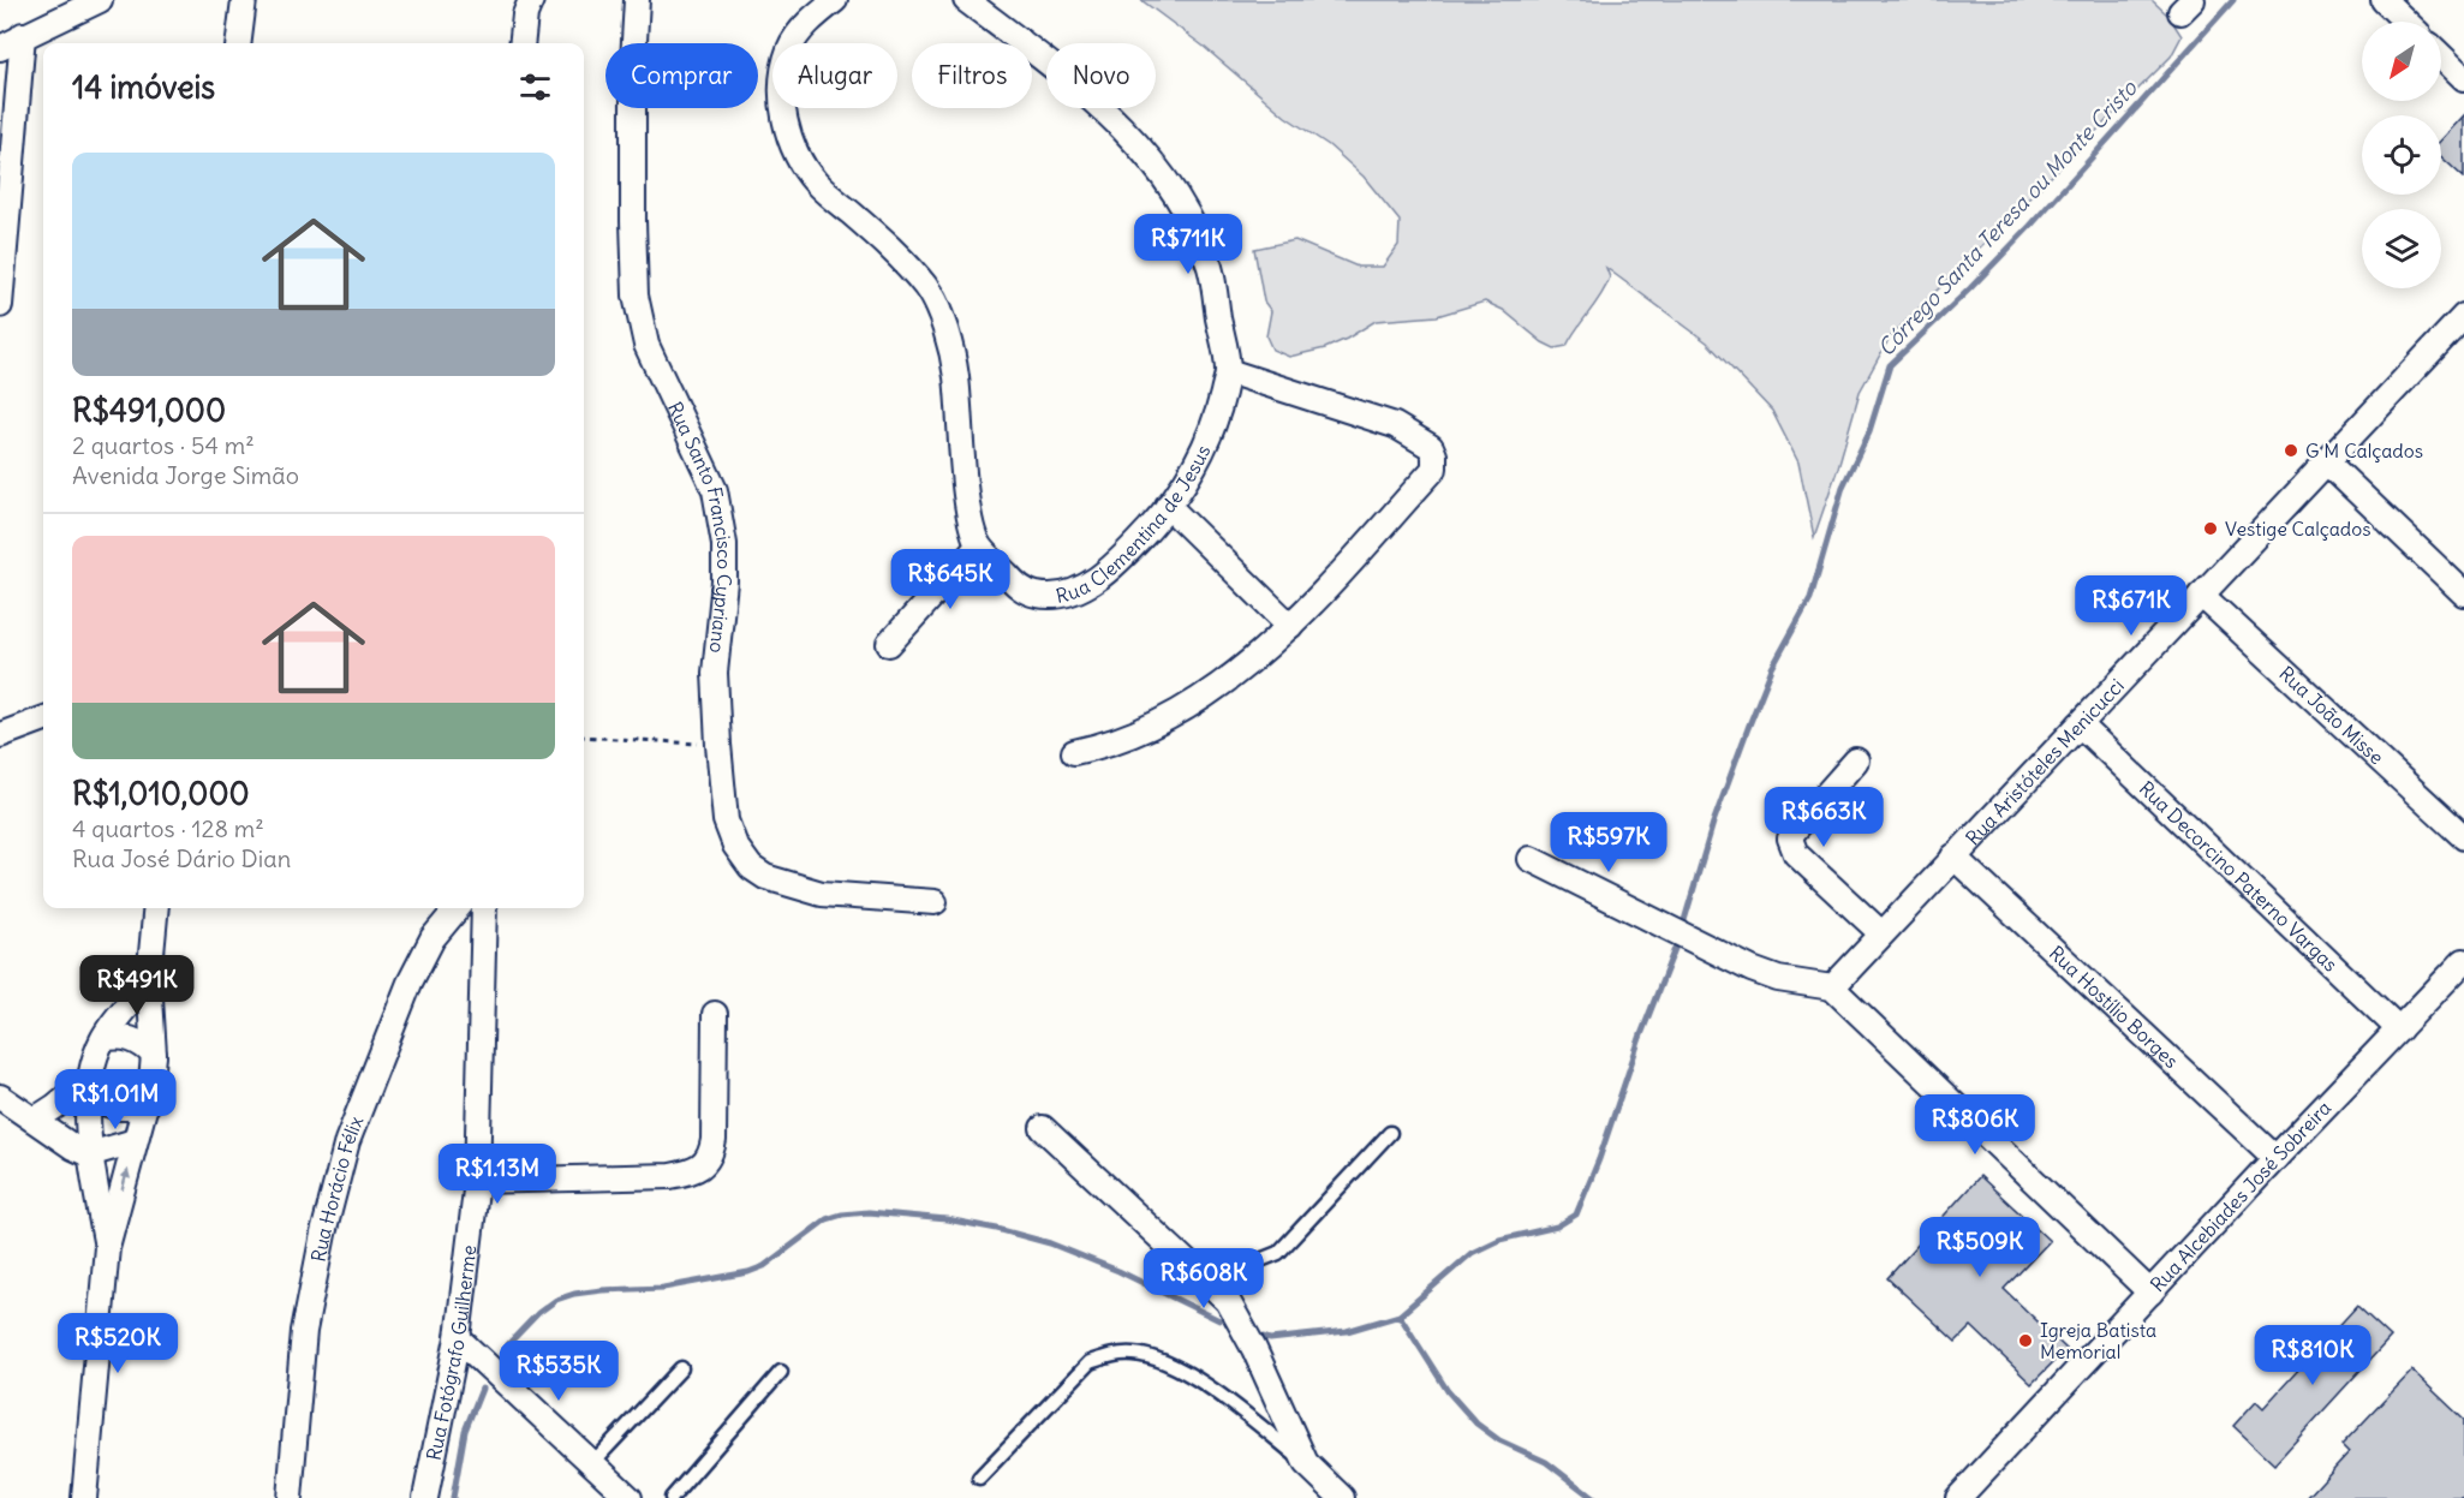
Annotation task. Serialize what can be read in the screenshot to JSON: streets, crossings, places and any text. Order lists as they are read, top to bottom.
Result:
{
  "streets": {
    "street": [
      "Rua Clementina de Jesus",
      "Rua Santo Francisco Cypriano",
      "Rua João Misse",
      "Rua Aristóteles Menicucci",
      "Rua Decorcino Paterno Vargas",
      "Rua Hostílio Borges",
      "Rua Horácio Félix",
      "Rua Alcebiades José Sobreira",
      "Rua Fotógrafo Guilherme"
    ]
  },
  "crossings": [
    ["Rua João Misse", "Rua Aristóteles Menicucci"],
    ["Rua Aristóteles Menicucci", "Rua Decorcino Paterno Vargas"],
    ["Rua Aristóteles Menicucci", "Rua Hostílio Borges"],
    ["Rua Decorcino Paterno Vargas", "Rua Alcebiades José Sobreira"],
    ["Rua Hostílio Borges", "Rua Alcebiades José Sobreira"]
  ],
  "water": ["Córrego Santa Teresa ou Monte Cristo"],
  "places": ["G M Calçados", "Vestige Calçados", "Igreja Batista Memorial"],
  "north": "bottom left",
  "page": {
    "chip": [
      "Comprar",
      "Alugar",
      "Filtros",
      "Novo"
    ],
    "heading": "14 imóveis",
    "list": [
      {
        "name": "R$491,000",
        "note": "2 quartos · 54 m² · Avenida Jorge Simão"
      },
      {
        "name": "R$1,010,000",
        "note": "4 quartos · 128 m² · Rua José Dário Dian"
      }
    ],
    "price": [
      "R$711K",
      "R$645K",
      "R$671K",
      "R$663K",
      "R$597K",
      "R$491K",
      "R$1.01M",
      "R$806K",
      "R$1.13M",
      "R$509K",
      "R$608K",
      "R$520K",
      "R$810K",
      "R$535K"
    ]
  }
}
